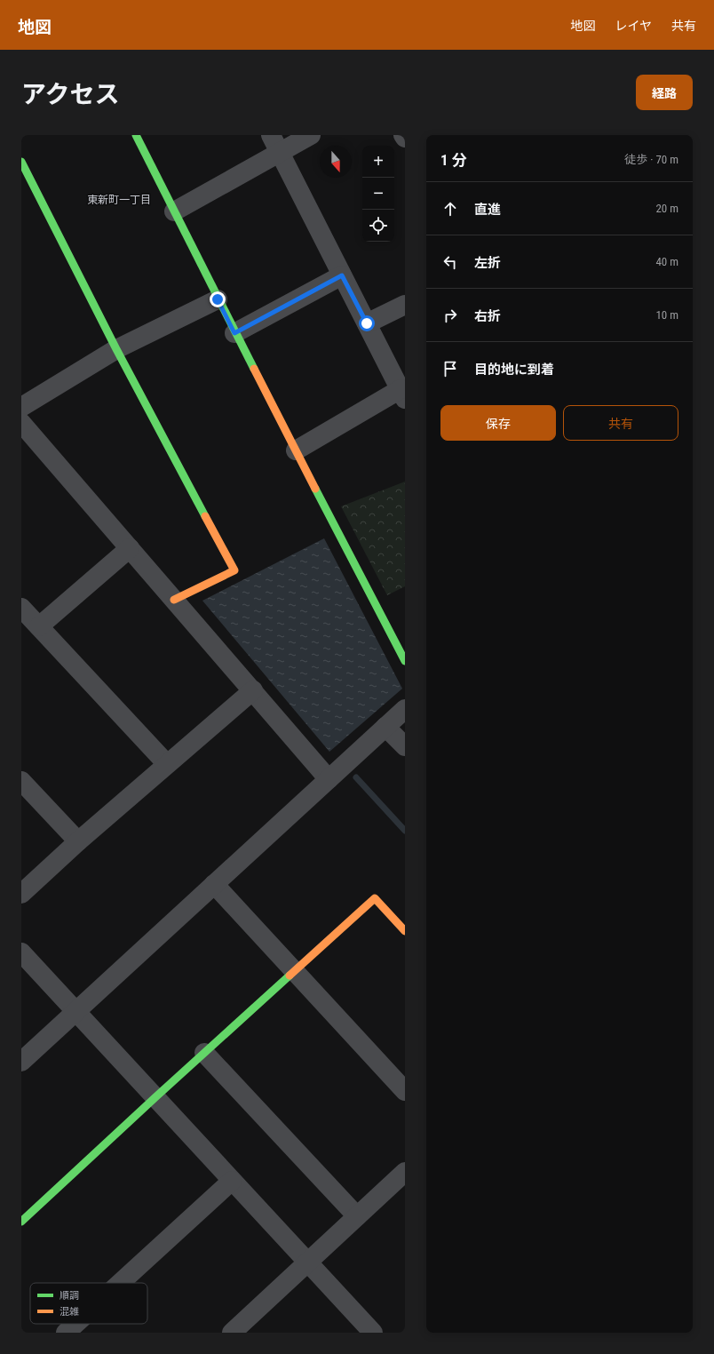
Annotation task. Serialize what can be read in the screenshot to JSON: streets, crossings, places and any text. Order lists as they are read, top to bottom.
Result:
{
  "districts": ["東新町一丁目"],
  "legend": ["順調", "混雑"],
  "north": "bottom",
  "page": {
    "header": "地図",
    "nav": ["地図", "レイヤ", "共有"],
    "title": "アクセス",
    "buttons": [
      "経路",
      ["保存", "共有"]
    ],
    "heading": ["1 分", "徒歩 · 70 m"],
    "map_buttons": ["+", "−"],
    "list": [
      ["直進", "20 m"],
      ["左折", "40 m"],
      ["右折", "10 m"],
      "目的地に到着"
    ]
  }
}
